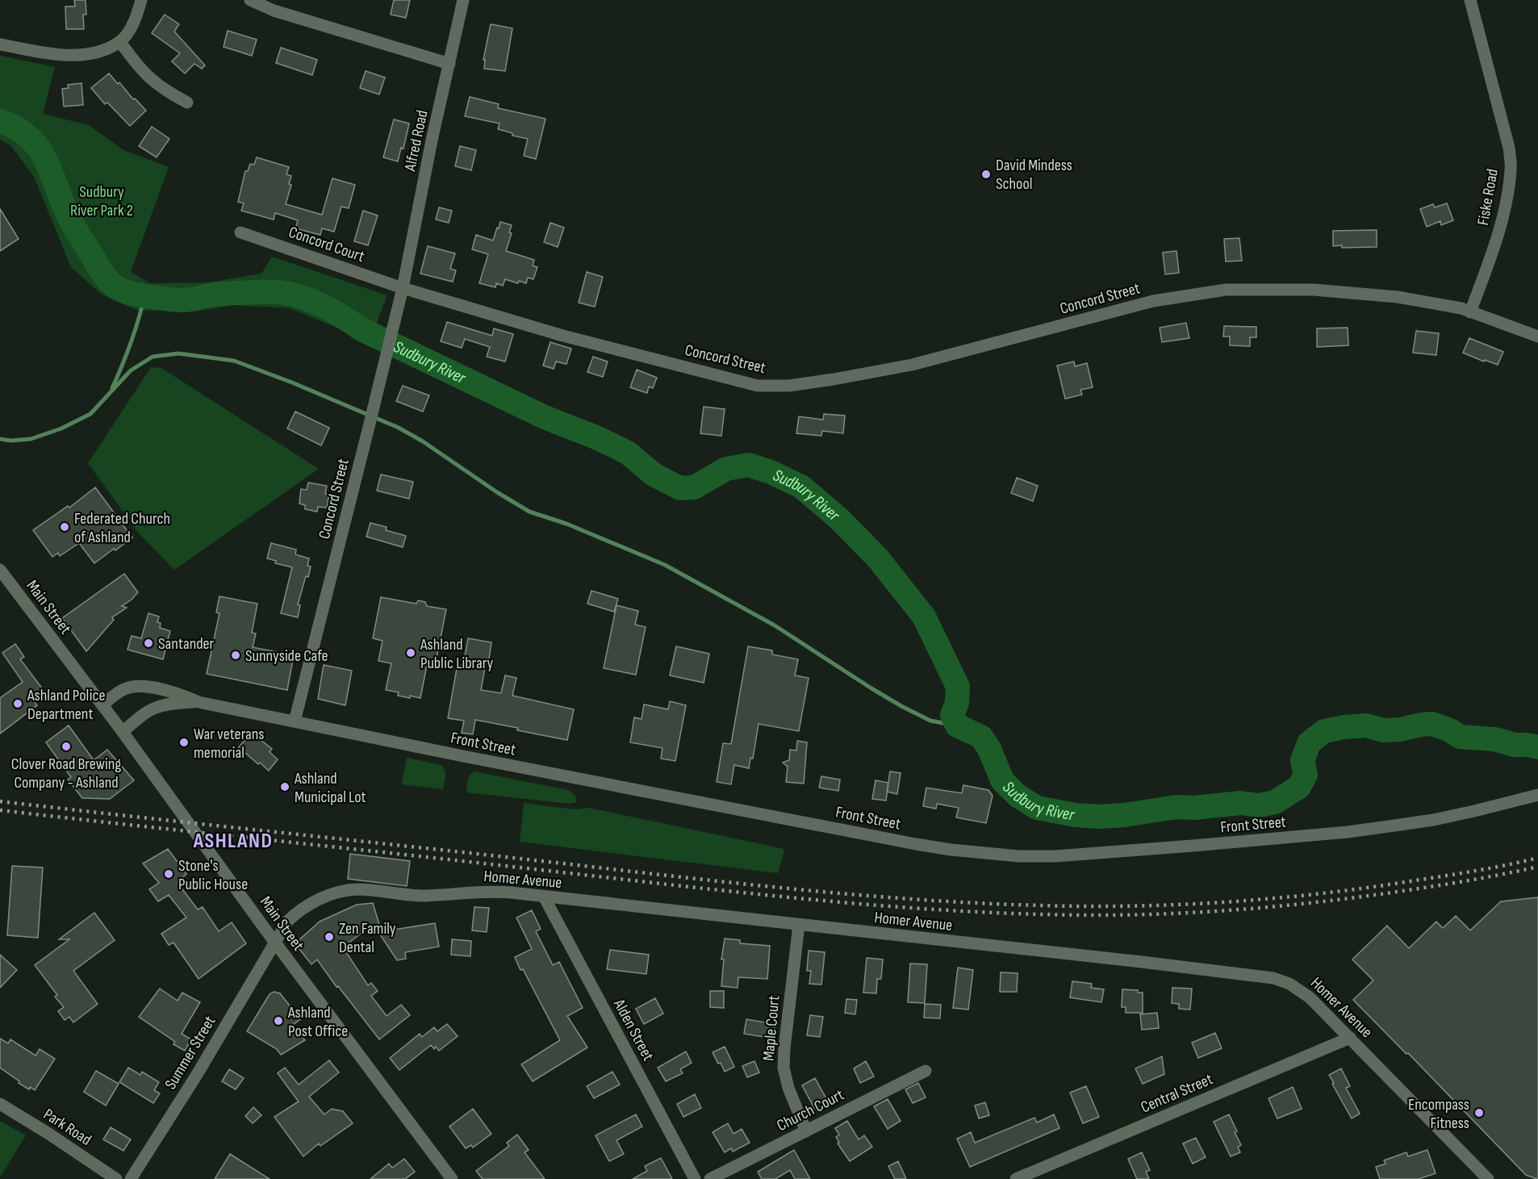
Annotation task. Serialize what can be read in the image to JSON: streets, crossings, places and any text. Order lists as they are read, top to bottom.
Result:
{
  "streets": {
    "street": [
      "Alfred Road",
      "Fiske Road",
      "Concord Court",
      "Concord Street",
      "Main Street",
      "Front Street",
      "Homer Avenue",
      "Maple Court",
      "Alden Street",
      "Summer Street",
      "Central Street",
      "Church Court",
      "Park Road"
    ]
  },
  "crossings": [
    ["Alfred Road", "Concord Court"],
    ["Alfred Road", "Concord Street"],
    ["Fiske Road", "Concord Street"],
    ["Concord Court", "Concord Street"],
    ["Concord Street", "Front Street"],
    ["Main Street", "Front Street"],
    ["Main Street", "Homer Avenue"],
    ["Main Street", "Summer Street"],
    ["Homer Avenue", "Maple Court"],
    ["Homer Avenue", "Alden Street"],
    ["Homer Avenue", "Summer Street"],
    ["Homer Avenue", "Central Street"],
    ["Maple Court", "Church Court"]
  ],
  "districts": ["ASHLAND"],
  "water": ["Sudbury River"],
  "parks": ["Sudbury River Park 2"],
  "places": [
    "David Mindess School",
    "Federated Church of Ashland",
    "Santander",
    "Ashland Public Library",
    "Sunnyside Cafe",
    "Ashland Police Department",
    "War veterans memorial",
    "Clover Road Brewing Company - Ashland",
    "Ashland Municipal Lot",
    "Stone's Public House",
    "Zen Family Dental",
    "Ashland Post Office",
    "Encompass Fitness"
  ]
}
